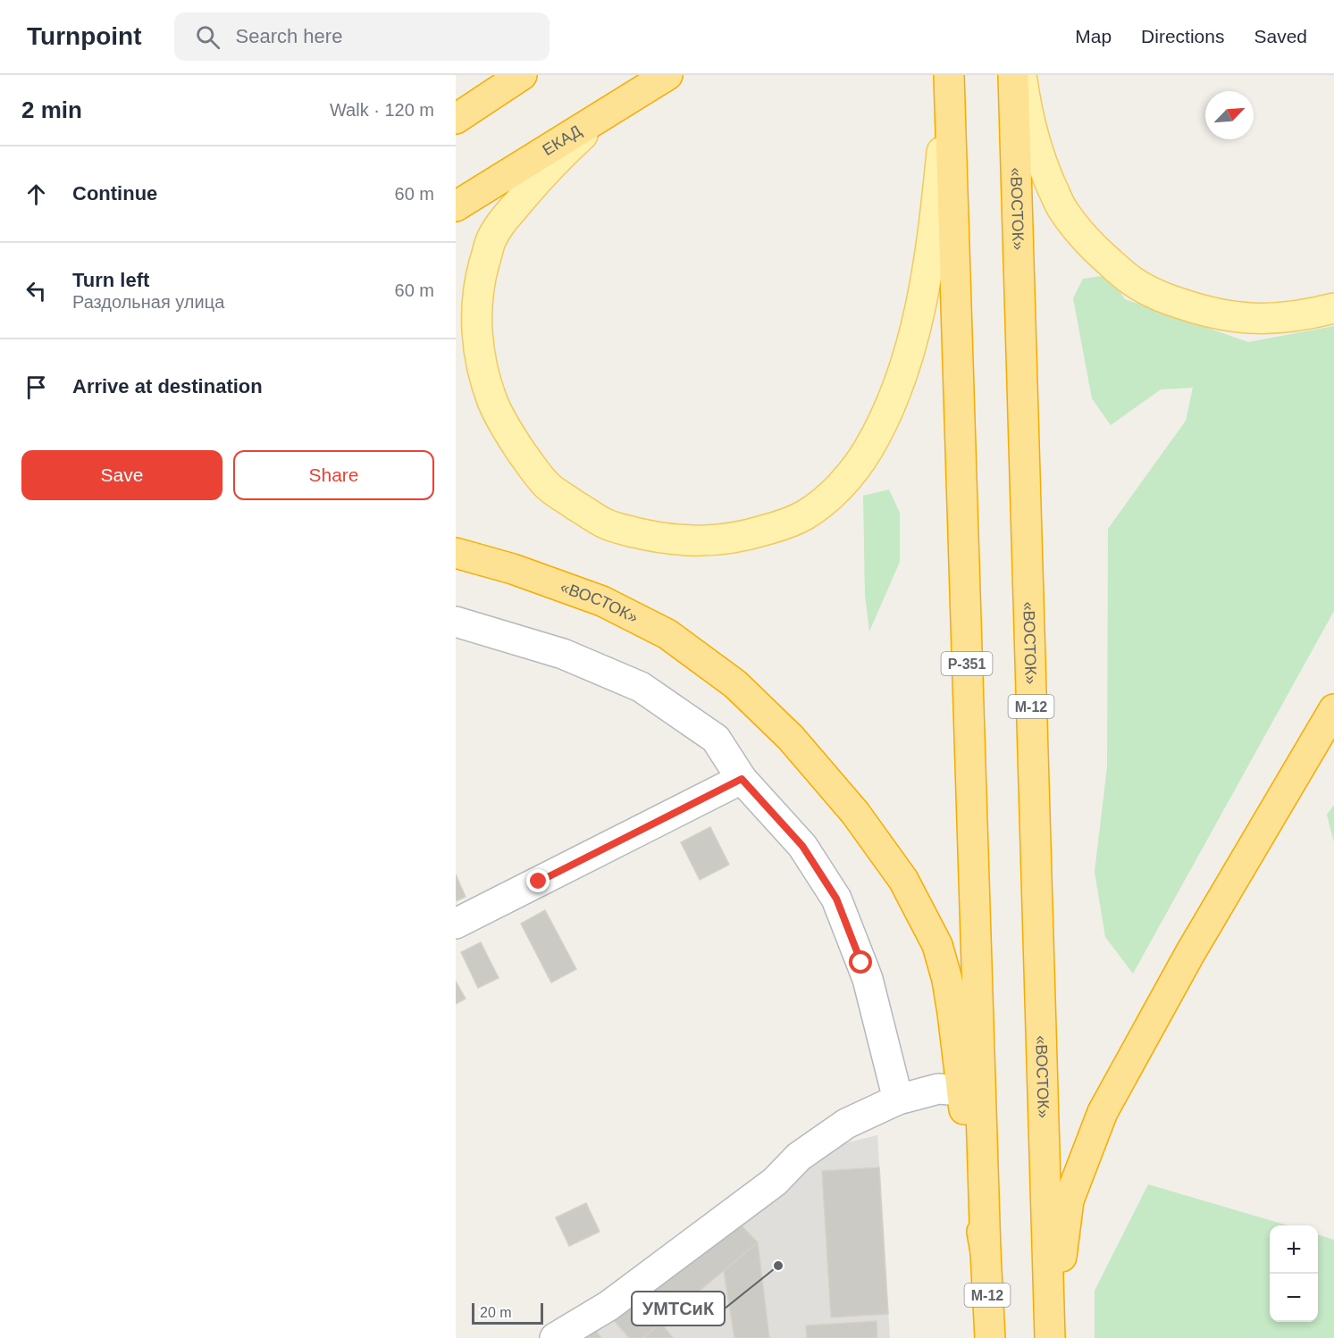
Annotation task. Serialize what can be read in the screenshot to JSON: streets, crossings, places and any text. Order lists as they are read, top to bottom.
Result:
{
  "streets": {
    "highway": [
      "ЕКАД",
      "«ВОСТОК»",
      "Р-351",
      "М-12"
    ]
  },
  "crossings": [
    ["«ВОСТОК»", "Р-351"]
  ],
  "places": ["УМТСиК"],
  "scale_bar": "20 m",
  "north": "top right",
  "page": {
    "header": "Turnpoint",
    "search": "Search here",
    "nav": ["Map", "Directions", "Saved"],
    "heading": ["2 min", "Walk · 120 m"],
    "list": [
      ["Continue", "60 m"],
      ["Turn left", "Раздольная улица", "60 m"],
      "Arrive at destination"
    ],
    "buttons": ["Save", "Share"],
    "map_buttons": ["+", "−"],
    "scale": "20 m"
  }
}
